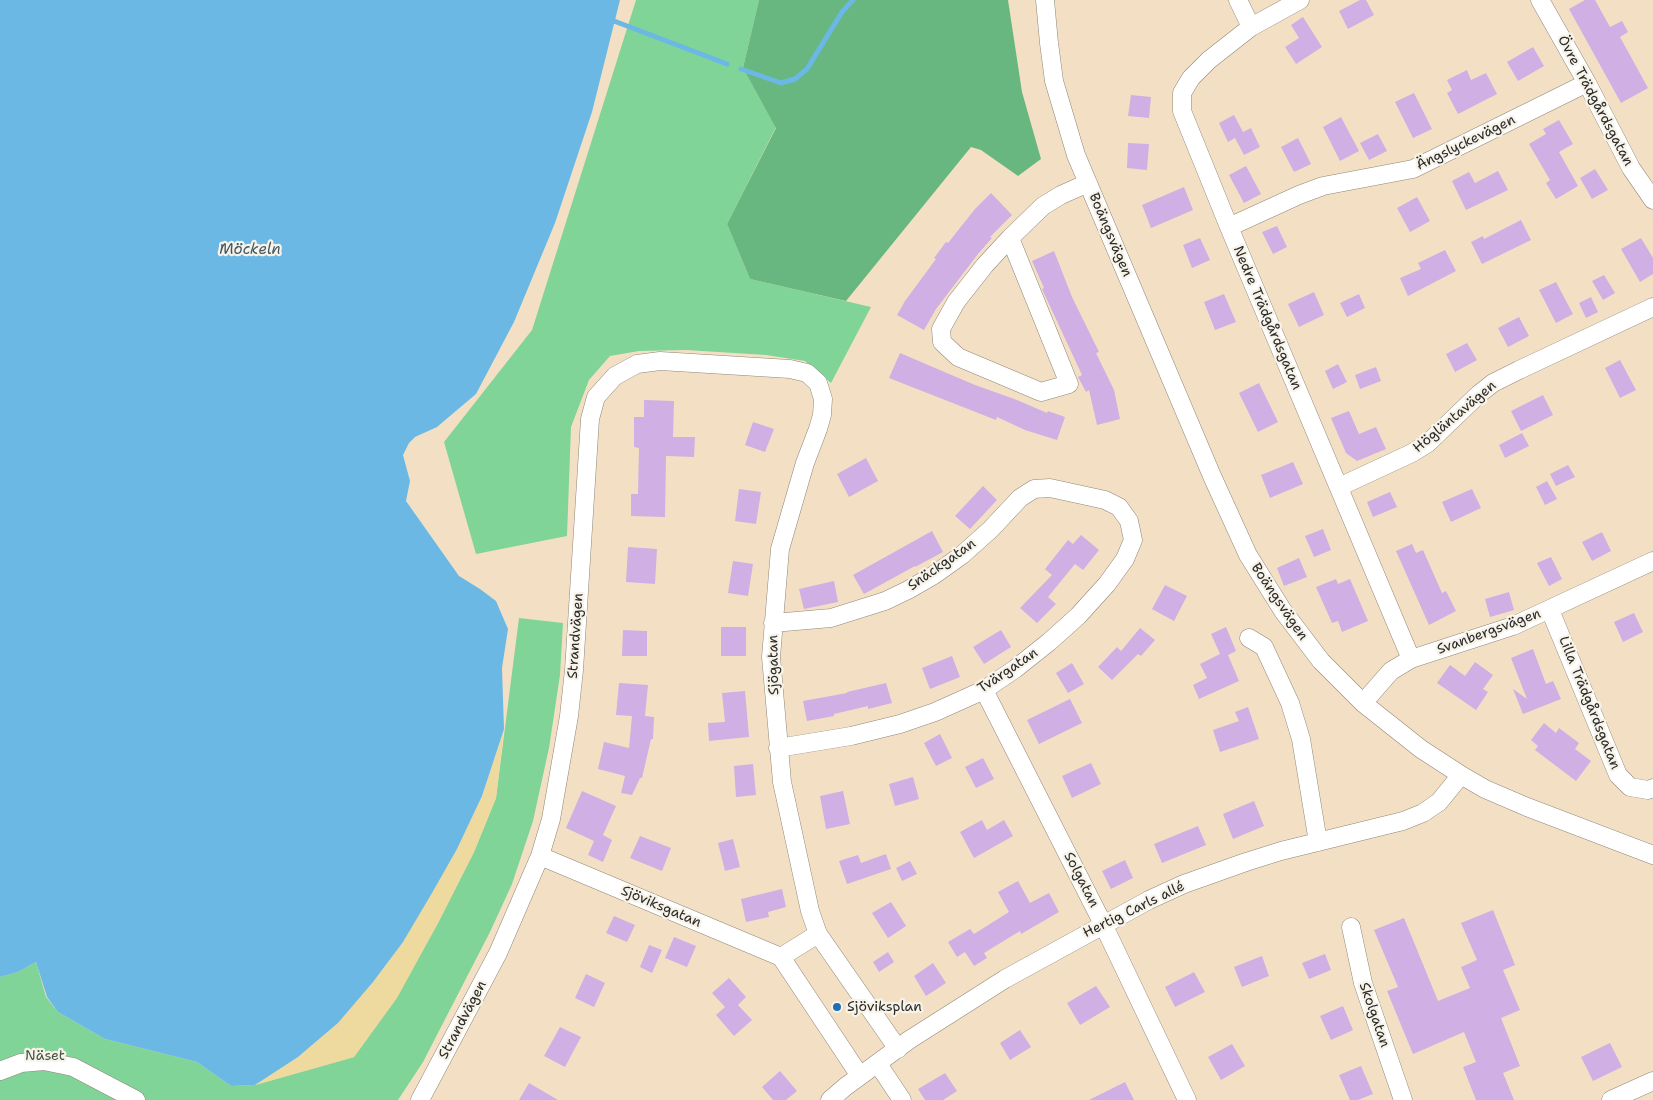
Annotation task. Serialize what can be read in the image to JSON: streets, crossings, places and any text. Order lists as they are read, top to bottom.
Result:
{
  "streets": {
    "street": [
      "Övre Trädgårdsgatan",
      "Ängslyckevägen",
      "Boängsvägen",
      "Nedre Trädgårdsgatan",
      "Högläntavägen",
      "Snäckgatan",
      "Svanbergsvägen",
      "Strandvägen",
      "Sjögatan",
      "Tvärgatan",
      "Lilla Trädgårdsgatan",
      "Solgatan",
      "Sjöviksgatan",
      "Hertig Carls allé",
      "Skolgatan"
    ]
  },
  "crossings": [
    ["Övre Trädgårdsgatan", "Ängslyckevägen"],
    ["Ängslyckevägen", "Nedre Trädgårdsgatan"],
    ["Boängsvägen", "Svanbergsvägen"],
    ["Boängsvägen", "Hertig Carls allé"],
    ["Nedre Trädgårdsgatan", "Högläntavägen"],
    ["Nedre Trädgårdsgatan", "Svanbergsvägen"],
    ["Snäckgatan", "Sjögatan"],
    ["Snäckgatan", "Tvärgatan"],
    ["Svanbergsvägen", "Lilla Trädgårdsgatan"],
    ["Strandvägen", "Sjögatan"],
    ["Strandvägen", "Sjöviksgatan"],
    ["Sjögatan", "Tvärgatan"],
    ["Tvärgatan", "Solgatan"],
    ["Solgatan", "Hertig Carls allé"]
  ],
  "water": ["Möckeln"],
  "parks": ["Näset"],
  "places": ["Sjöviksplan"]
}
